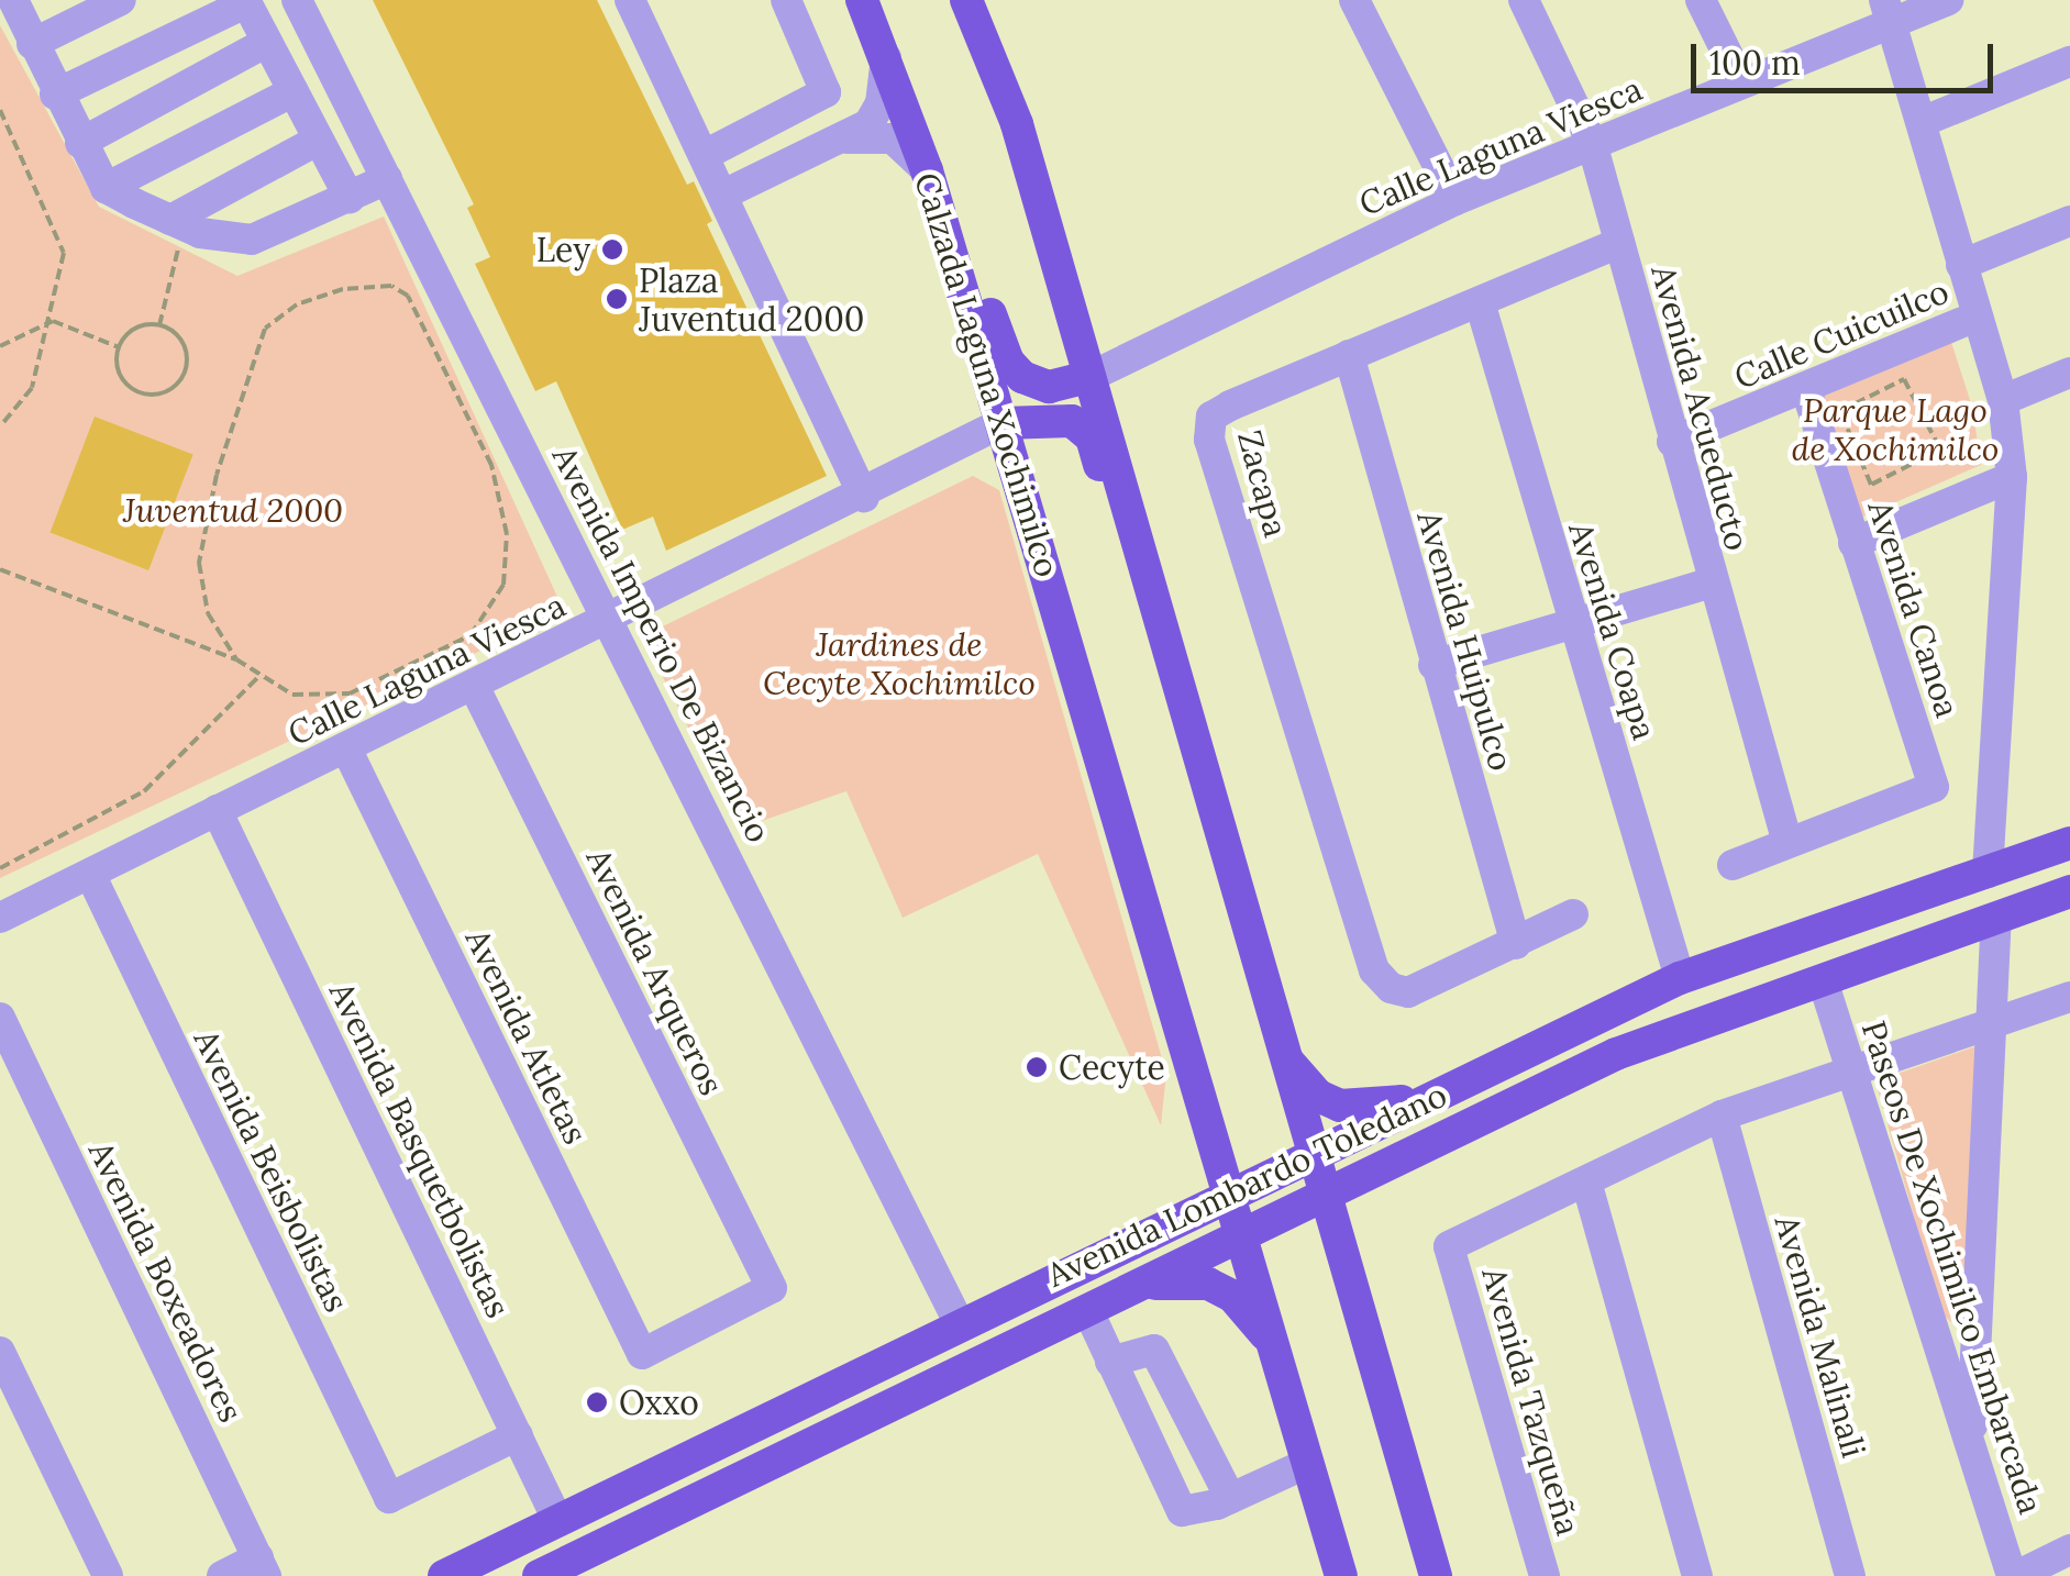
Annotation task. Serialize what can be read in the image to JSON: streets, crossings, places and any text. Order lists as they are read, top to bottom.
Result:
{
  "streets": {
    "main road": ["Calzada Laguna Xochimilco", "Avenida Lombardo Toledano"],
    "street": [
      "Calle Laguna Viesca",
      "Calle Cuicuilco",
      "Avenida Acueducto",
      "Zacapa",
      "Avenida Canoa",
      "Avenida Coapa",
      "Avenida Huipulco",
      "Avenida Imperio De Bizancio",
      "Avenida Arqueros",
      "Avenida Atletas",
      "Avenida Basquetbolistas",
      "Avenida Beisbolistas",
      "Paseos De Xochimilco Embarcada",
      "Avenida Boxeadores",
      "Avenida Malinali",
      "Avenida Tazqueña"
    ]
  },
  "crossings": [
    ["Calle Laguna Viesca", "Calzada Laguna Xochimilco"],
    ["Calle Laguna Viesca", "Avenida Acueducto"],
    ["Calle Laguna Viesca", "Avenida Imperio De Bizancio"],
    ["Calle Laguna Viesca", "Avenida Arqueros"],
    ["Calle Laguna Viesca", "Avenida Atletas"],
    ["Calle Laguna Viesca", "Avenida Basquetbolistas"],
    ["Calle Laguna Viesca", "Avenida Beisbolistas"],
    ["Calle Cuicuilco", "Avenida Acueducto"],
    ["Calle Cuicuilco", "Avenida Canoa"],
    ["Calzada Laguna Xochimilco", "Avenida Lombardo Toledano"],
    ["Avenida Acueducto", "Zacapa"],
    ["Avenida Acueducto", "Avenida Canoa"],
    ["Zacapa", "Avenida Coapa"],
    ["Zacapa", "Avenida Huipulco"],
    ["Avenida Coapa", "Avenida Lombardo Toledano"],
    ["Avenida Imperio De Bizancio", "Avenida Lombardo Toledano"],
    ["Avenida Arqueros", "Avenida Atletas"],
    ["Avenida Basquetbolistas", "Avenida Beisbolistas"],
    ["Avenida Basquetbolistas", "Avenida Lombardo Toledano"],
    ["Avenida Lombardo Toledano", "Paseos De Xochimilco Embarcada"]
  ],
  "parks": ["Parque Lago de Xochimilco", "Juventud 2000", "Jardines de Cecyte Xochimilco"],
  "places": [
    "Ley",
    "Plaza Juventud 2000",
    "Cecyte",
    "Oxxo"
  ],
  "scale_bar": "100 m"
}
